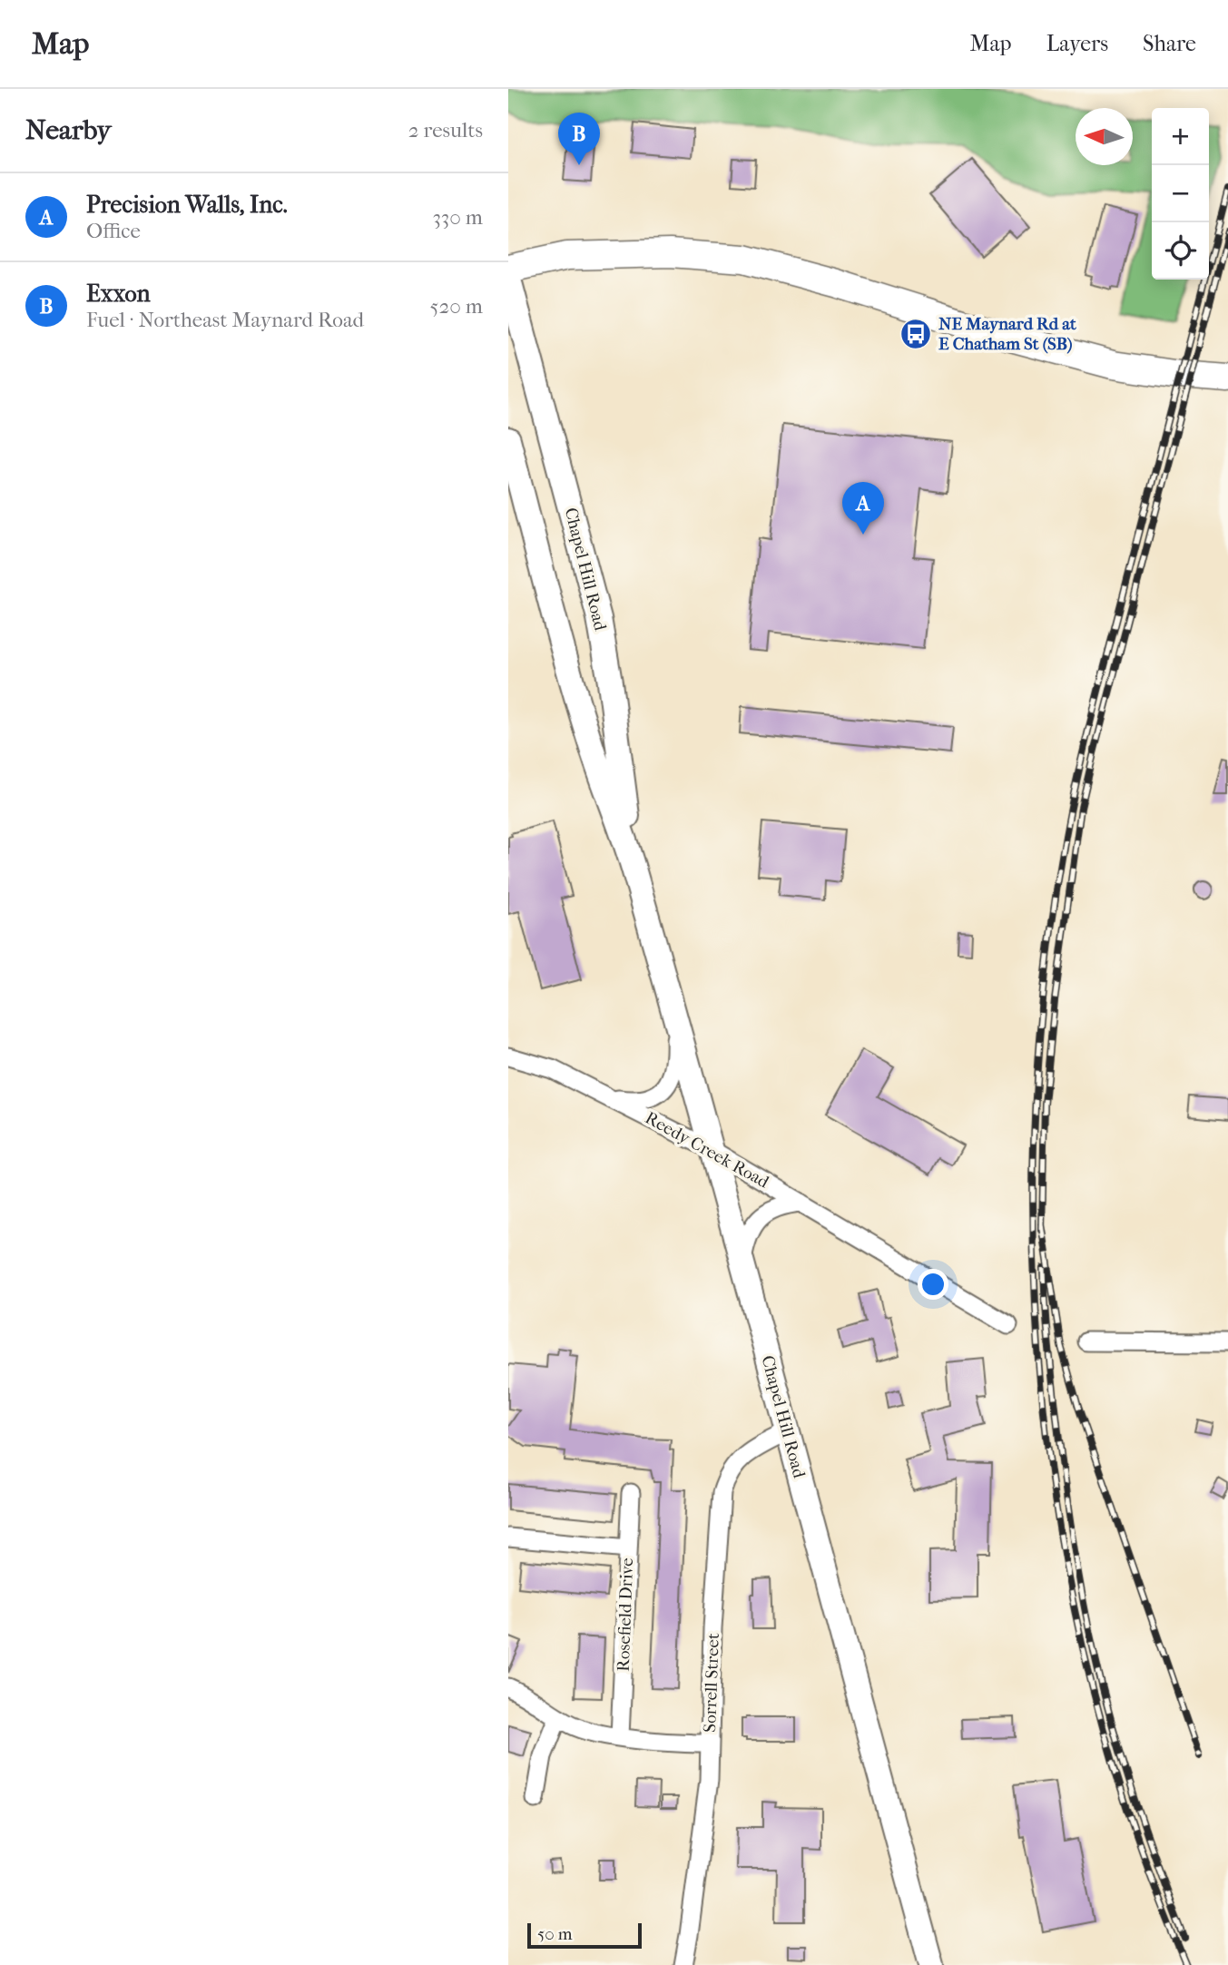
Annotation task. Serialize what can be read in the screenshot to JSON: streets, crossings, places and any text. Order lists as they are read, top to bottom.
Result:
{
  "streets": {
    "main road": ["Chapel Hill Road"],
    "street": ["Reedy Creek Road", "Rosefield Drive", "Sorrell Street"]
  },
  "crossings": [
    ["Chapel Hill Road", "Reedy Creek Road"],
    ["Chapel Hill Road", "Sorrell Street"]
  ],
  "places": {
    "bus stop": ["NE Maynard Rd at E Chatham St (SB)"]
  },
  "scale_bar": "50 m",
  "north": "left",
  "page": {
    "header": "Map",
    "nav": ["Map", "Layers", "Share"],
    "heading": ["Nearby", "2 results"],
    "map_buttons": ["+", "−"],
    "pins": ["B", "A"],
    "list": [
      {
        "mark": "A",
        "name": "Precision Walls, Inc.",
        "note": "Office",
        "value": "330 m"
      },
      {
        "mark": "B",
        "name": "Exxon",
        "note": "Fuel · Northeast Maynard Road",
        "value": "520 m"
      }
    ],
    "scale": "50 m"
  }
}
